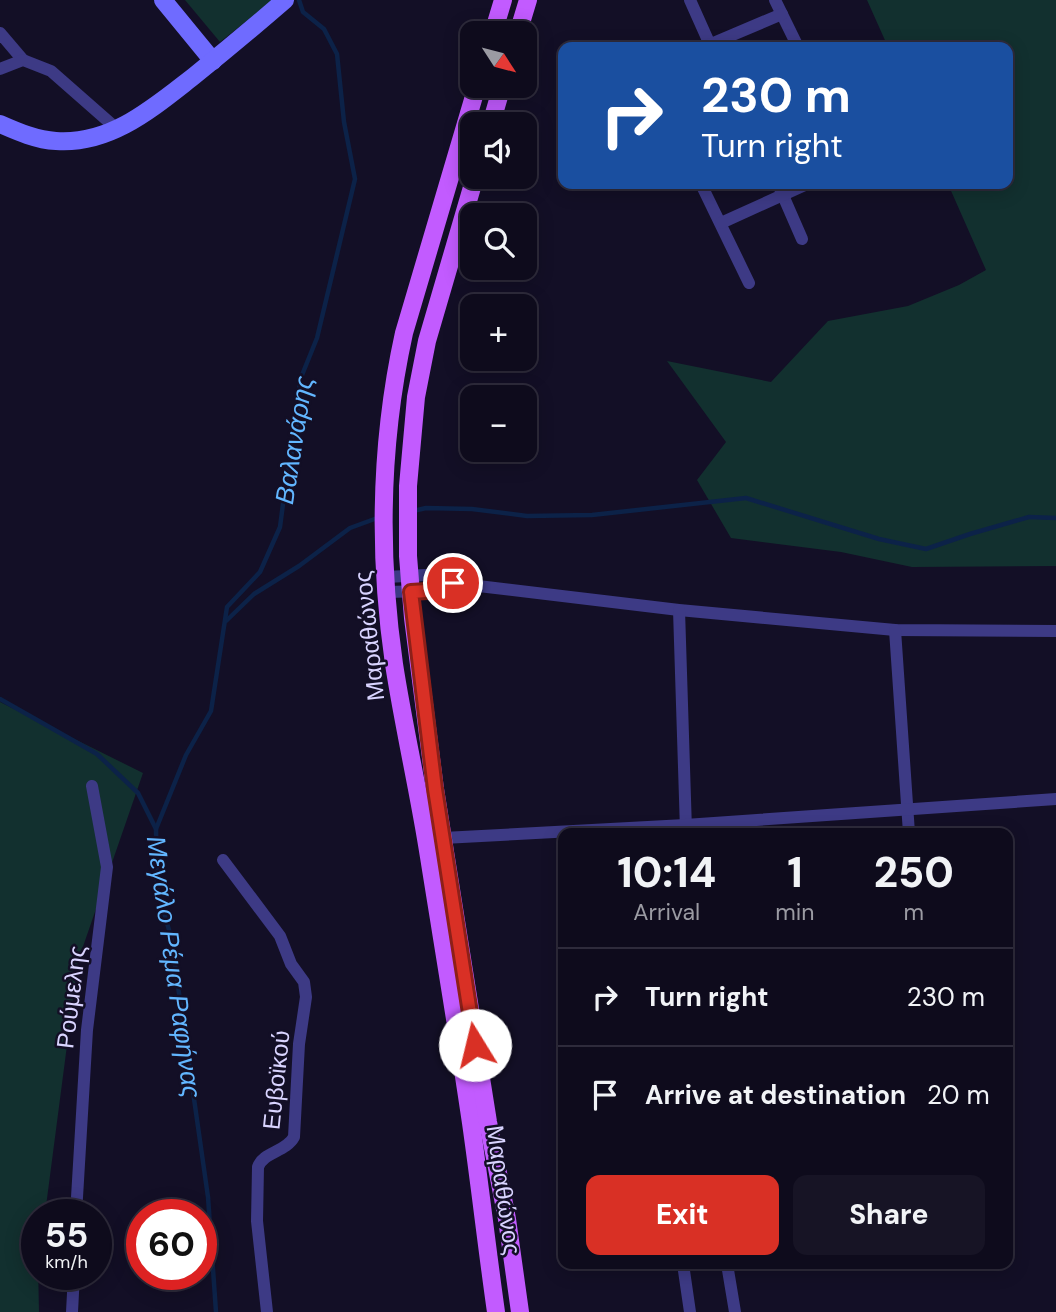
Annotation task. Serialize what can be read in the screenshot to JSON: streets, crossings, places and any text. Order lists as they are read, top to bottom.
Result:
{
  "streets": {
    "main road": ["Μαραθώνος"],
    "street": ["Ρούμελης", "Ευβοϊκού"]
  },
  "water": ["Βαλανάρης", "Μεγάλο Ρέμα Ραφήνας"],
  "north": "bottom right",
  "page": {
    "map_buttons": ["+", "−"],
    "turn": ["230 m", "Turn right"],
    "eta": [
      "10:14",
      "Arrival",
      "1",
      "min",
      "250",
      "m"
    ],
    "list": [
      {
        "name": "Turn right",
        "value": "230 m"
      },
      {
        "name": "Arrive at destination",
        "value": "20 m"
      }
    ],
    "buttons": ["Exit", "Share"],
    "speed": "55 km/h",
    "limit": "60"
  }
}
